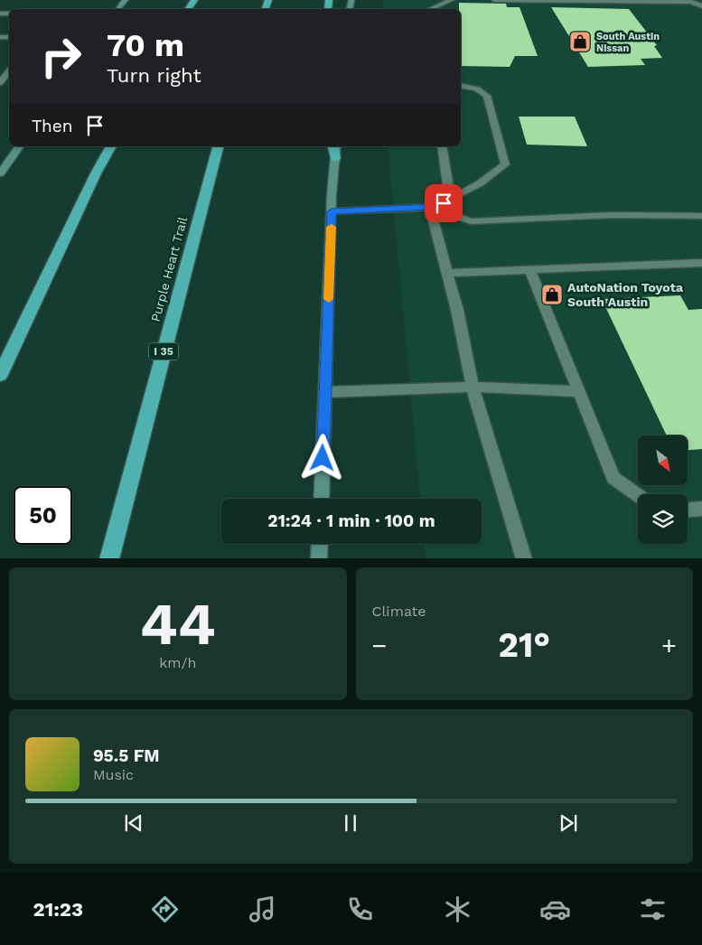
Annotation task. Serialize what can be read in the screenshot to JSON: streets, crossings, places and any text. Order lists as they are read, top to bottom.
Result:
{
  "streets": {
    "highway": ["Purple Heart Trail", "I 35"]
  },
  "places": {
    "shop": ["South Austin Nissan", "AutoNation Toyota South Austin"]
  },
  "north": "bottom right",
  "page": {
    "turn": ["70 m", "Turn right"],
    "then": "Then",
    "limit": "50",
    "trip": "21:24 · 1 min · 100 m",
    "tile": [
      ["44", "km/h"],
      "Climate"
    ],
    "heat": ["−", "21°", "+"],
    "song": ["95.5 FM", "Music"],
    "tabs": "21:23"
  }
}
